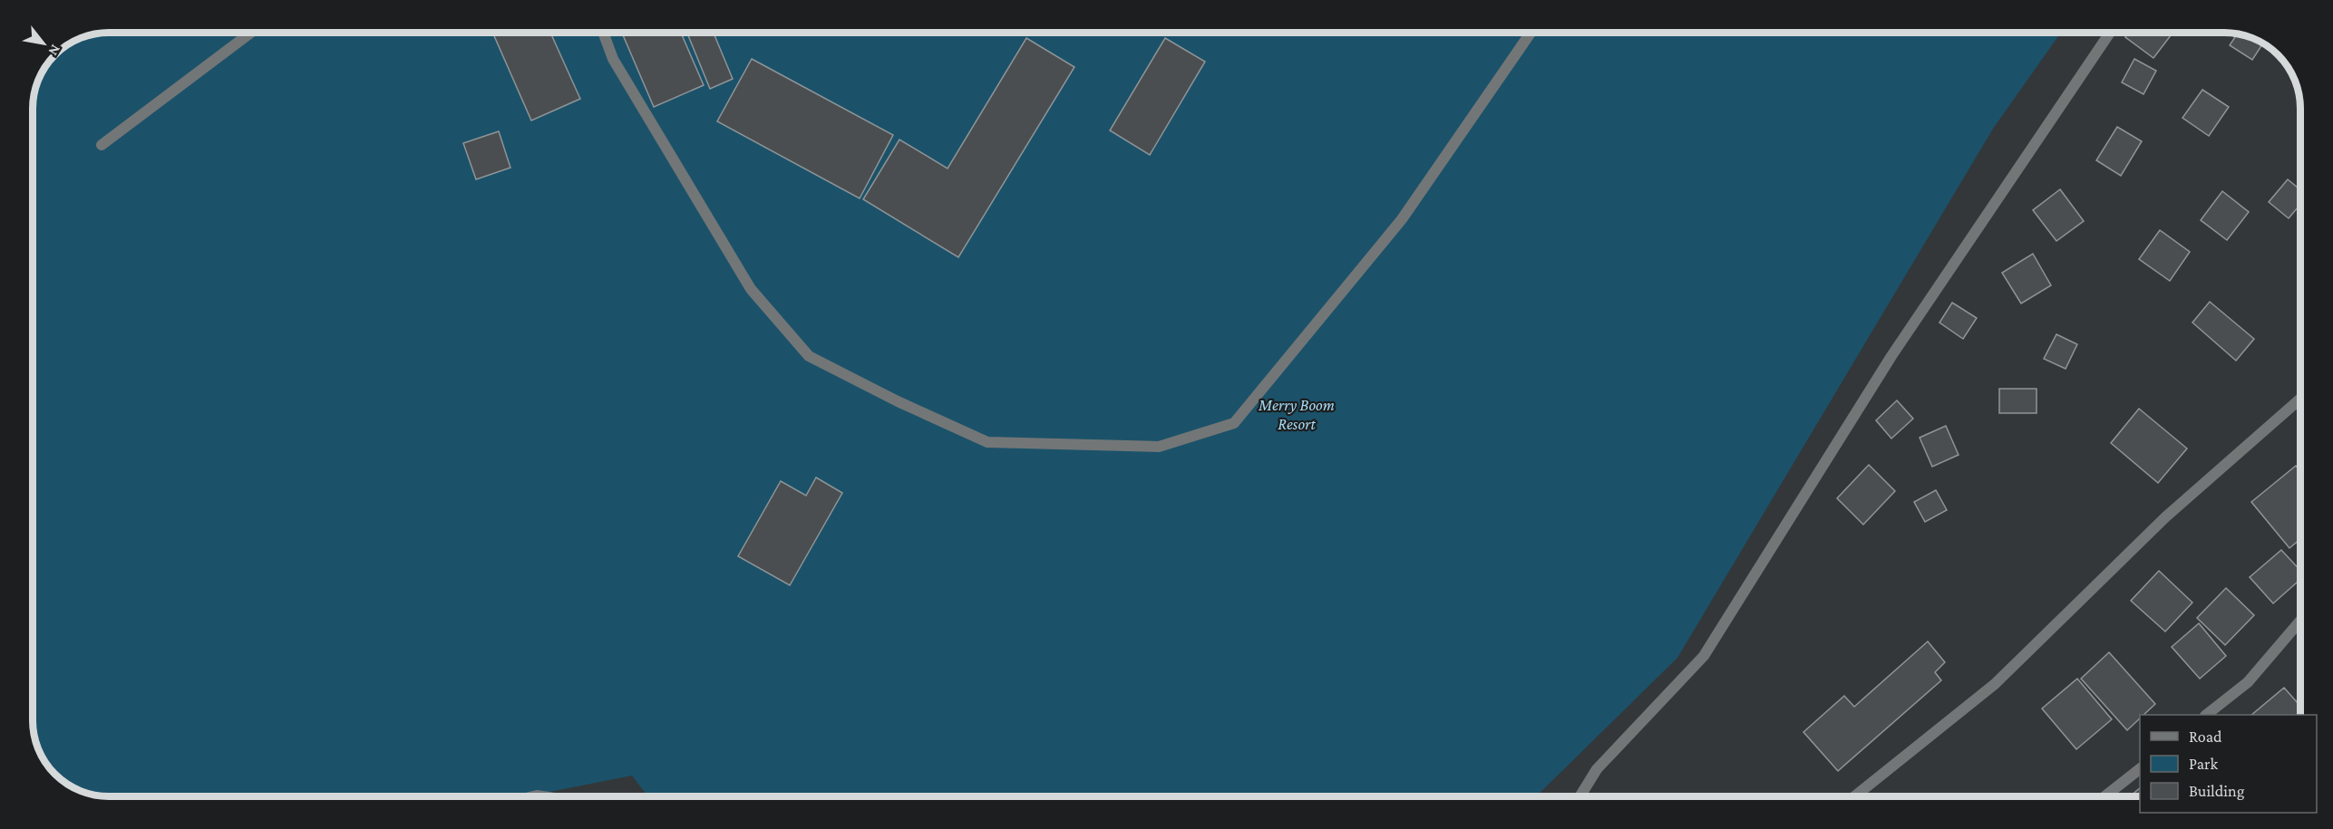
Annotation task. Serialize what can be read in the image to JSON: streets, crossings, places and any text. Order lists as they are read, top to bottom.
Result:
{
  "parks": ["Merry Boom Resort"],
  "legend": ["Road", "Park", "Building"],
  "north": "bottom right"
}
